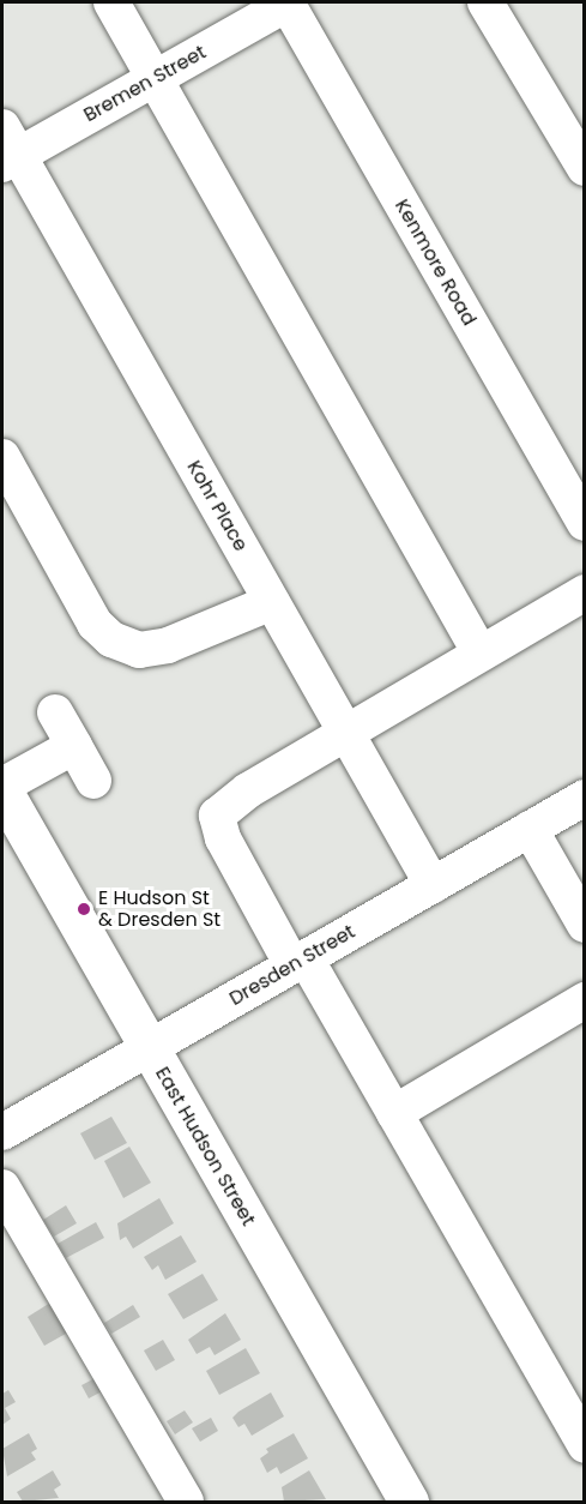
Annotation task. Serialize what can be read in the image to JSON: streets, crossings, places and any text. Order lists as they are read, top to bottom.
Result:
{
  "streets": {
    "main road": ["East Hudson Street"],
    "street": [
      "Bremen Street",
      "Kenmore Road",
      "Kohr Place",
      "Dresden Street"
    ]
  },
  "crossings": [
    ["Bremen Street", "Kenmore Road"],
    ["Bremen Street", "Kohr Place"],
    ["Kohr Place", "Dresden Street"],
    ["Dresden Street", "East Hudson Street"]
  ],
  "places": ["E Hudson St & Dresden St"]
}
